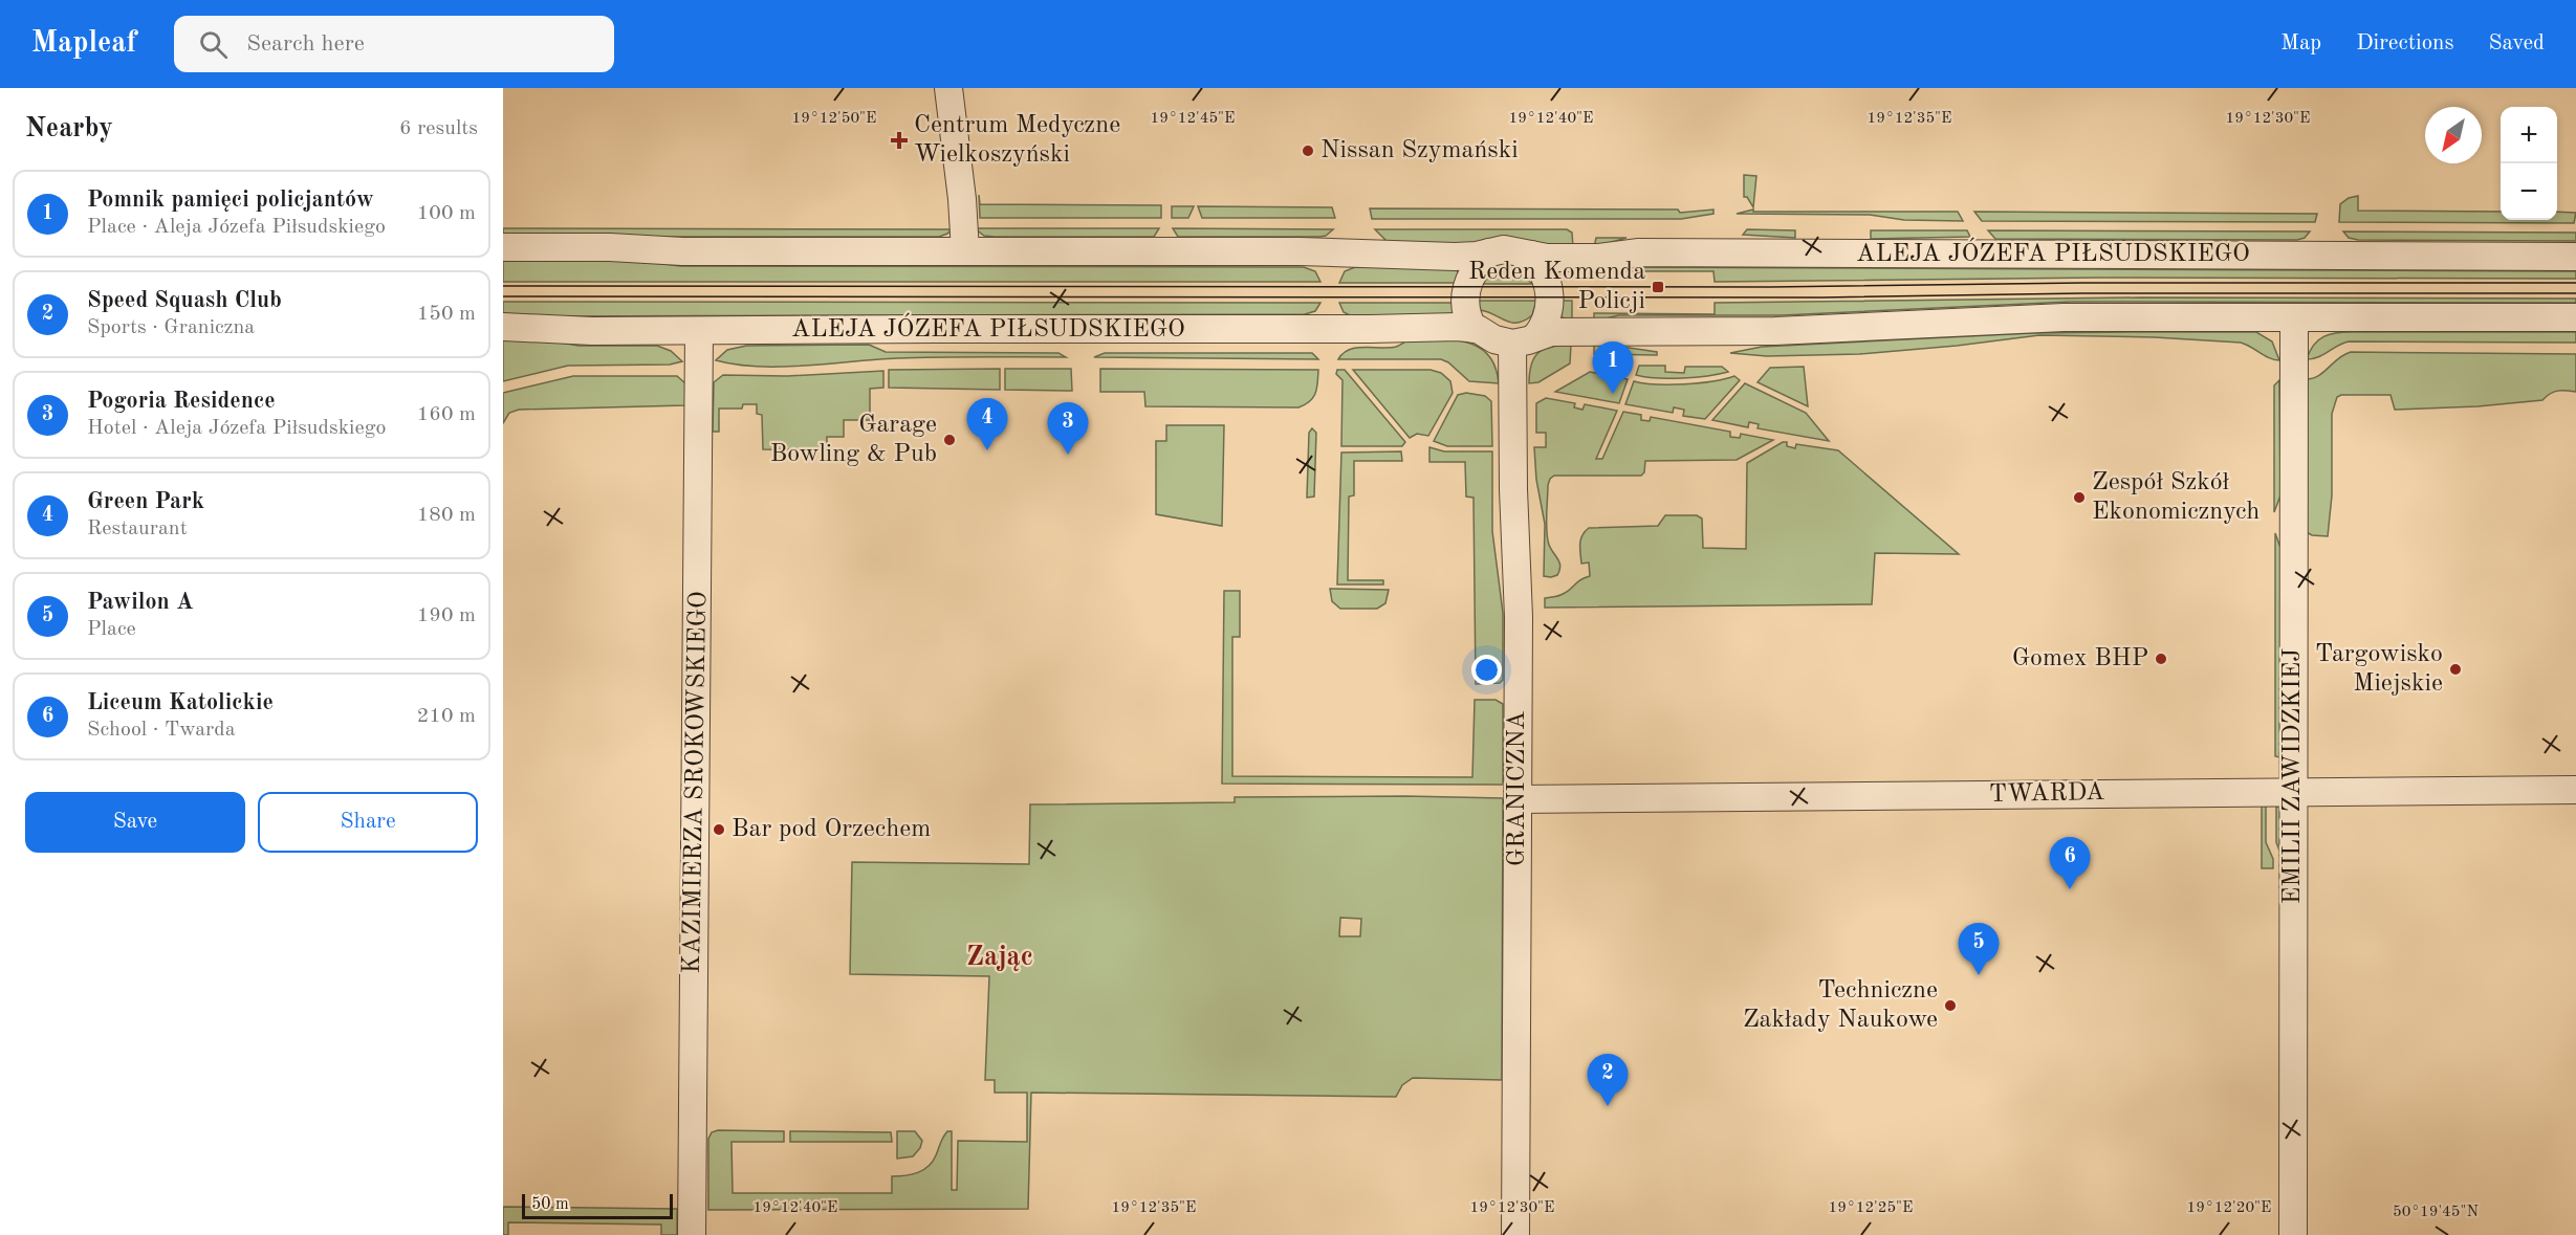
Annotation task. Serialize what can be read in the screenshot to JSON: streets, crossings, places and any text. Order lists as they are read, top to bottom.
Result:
{
  "streets": {
    "street": [
      "ALEJA JÓZEFA PIŁSUDSKIEGO",
      "EMILII ZAWIDZKIEJ",
      "KAZIMIERZA SROKOWSKIEGO",
      "GRANICZNA",
      "TWARDA"
    ]
  },
  "crossings": [
    ["ALEJA JÓZEFA PIŁSUDSKIEGO", "KAZIMIERZA SROKOWSKIEGO"],
    ["ALEJA JÓZEFA PIŁSUDSKIEGO", "GRANICZNA"],
    ["EMILII ZAWIDZKIEJ", "TWARDA"],
    ["GRANICZNA", "TWARDA"]
  ],
  "districts": ["Zając"],
  "places": {
    "health": ["Centrum Medyczne Wielkoszyński"],
    "other": [
      "Nissan Szymański",
      "Garage Bowling & Pub",
      "Zespół Szkół Ekonomicznych",
      "Gomex BHP",
      "Targowisko Miejskie",
      "Bar pod Orzechem",
      "Techniczne Zakłady Naukowe"
    ],
    "transit": ["Reden Komenda Policji"]
  },
  "scale_bar": "50 m",
  "north": "bottom left",
  "page": {
    "header": "Mapleaf",
    "search": "Search here",
    "nav": ["Map", "Directions", "Saved"],
    "heading": ["Nearby", "6 results"],
    "map_buttons": ["+", "−"],
    "list": [
      {
        "mark": "1",
        "name": "Pomnik pamięci policjantów",
        "note": "Place · Aleja Józefa Piłsudskiego",
        "value": "100 m"
      },
      {
        "mark": "2",
        "name": "Speed Squash Club",
        "note": "Sports · Graniczna",
        "value": "150 m"
      },
      {
        "mark": "3",
        "name": "Pogoria Residence",
        "note": "Hotel · Aleja Józefa Piłsudskiego",
        "value": "160 m"
      },
      {
        "mark": "4",
        "name": "Green Park",
        "note": "Restaurant",
        "value": "180 m"
      },
      {
        "mark": "5",
        "name": "Pawilon A",
        "note": "Place",
        "value": "190 m"
      },
      {
        "mark": "6",
        "name": "Liceum Katolickie",
        "note": "School · Twarda",
        "value": "210 m"
      }
    ],
    "pins": [
      "1",
      "4",
      "3",
      "6",
      "5",
      "2"
    ],
    "buttons": ["Save", "Share"],
    "scale": "50 m"
  },
  "coordinates": [
    "19°12'50\"E",
    "19°12'45\"E",
    "19°12'40\"E",
    "19°12'35\"E",
    "19°12'30\"E",
    "19°12'25\"E",
    "19°12'20\"E",
    "50°19'45\"N"
  ]
}
